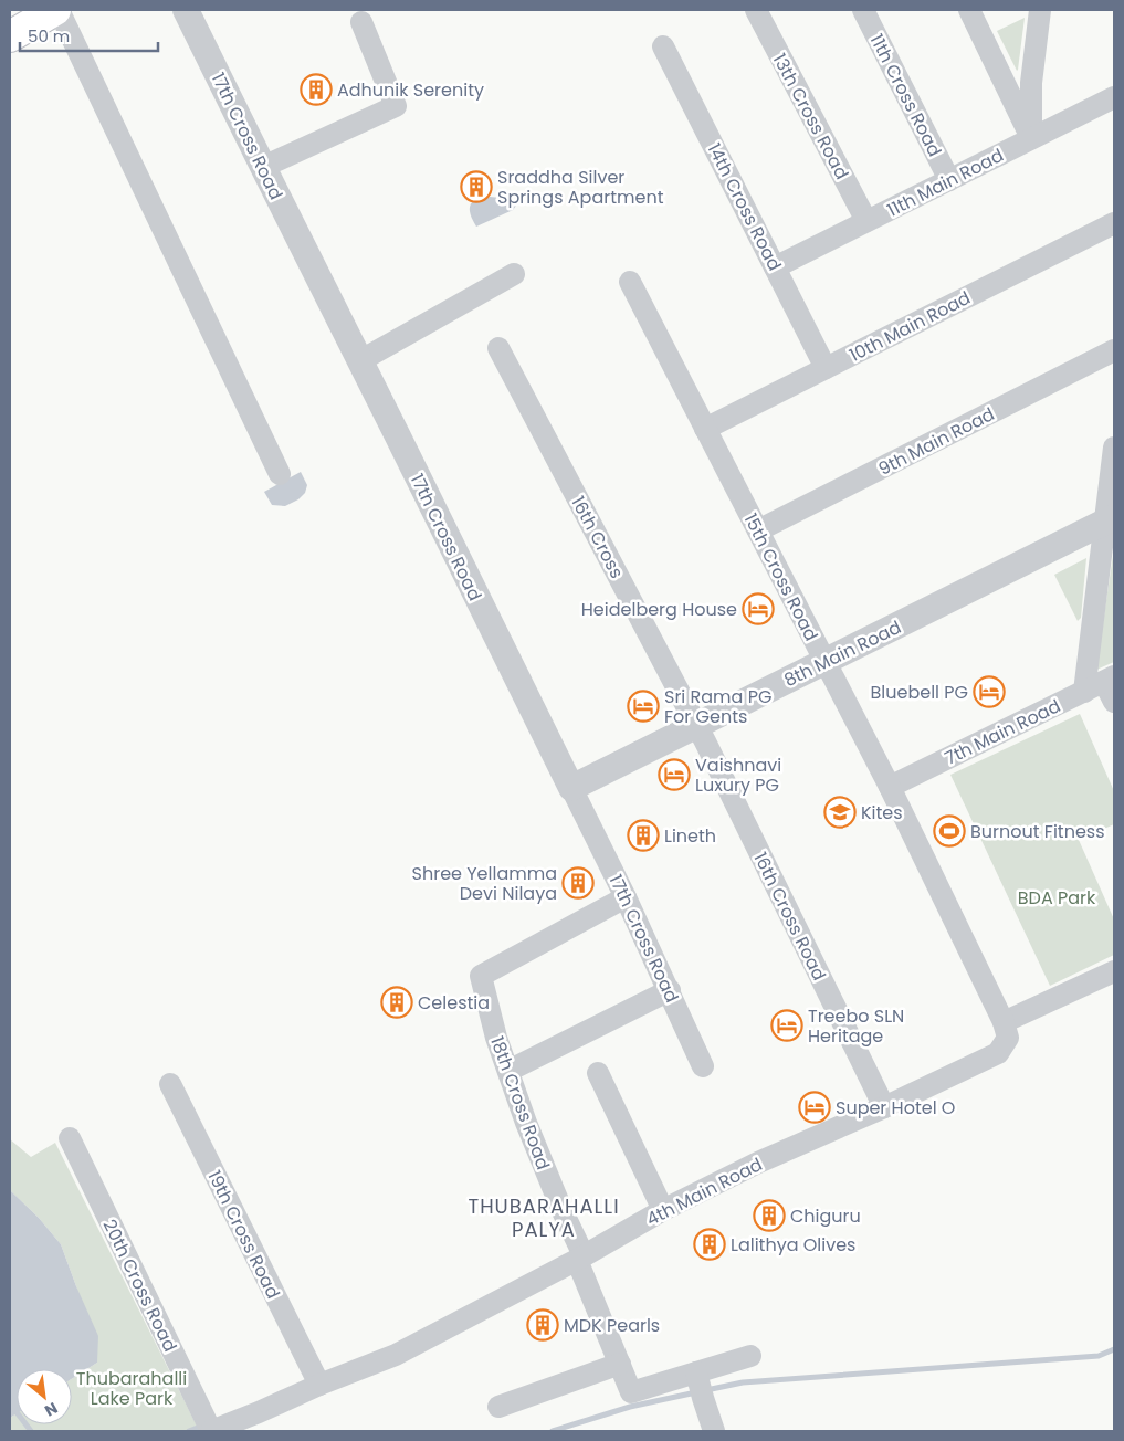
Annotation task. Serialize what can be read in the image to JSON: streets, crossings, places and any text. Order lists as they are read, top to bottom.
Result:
{
  "streets": {
    "street": [
      "11th Cross Road",
      "13th Cross Road",
      "17th Cross Road",
      "11th Main Road",
      "14th Cross Road",
      "10th Main Road",
      "9th Main Road",
      "16th Cross",
      "15th Cross Road",
      "8th Main Road",
      "7th Main Road",
      "16th Cross Road",
      "18th Cross Road",
      "4th Main Road",
      "19th Cross Road",
      "20th Cross Road"
    ]
  },
  "crossings": [
    ["11th Cross Road", "11th Main Road"],
    ["13th Cross Road", "11th Main Road"],
    ["17th Cross Road", "8th Main Road"],
    ["17th Cross Road", "18th Cross Road"],
    ["11th Main Road", "14th Cross Road"],
    ["14th Cross Road", "10th Main Road"],
    ["10th Main Road", "15th Cross Road"],
    ["9th Main Road", "15th Cross Road"],
    ["16th Cross", "8th Main Road"],
    ["16th Cross", "16th Cross Road"],
    ["15th Cross Road", "8th Main Road"],
    ["15th Cross Road", "7th Main Road"],
    ["15th Cross Road", "4th Main Road"],
    ["8th Main Road", "16th Cross Road"],
    ["16th Cross Road", "4th Main Road"],
    ["18th Cross Road", "4th Main Road"],
    ["4th Main Road", "19th Cross Road"],
    ["4th Main Road", "20th Cross Road"]
  ],
  "districts": ["THUBARAHALLI PALYA"],
  "parks": ["BDA Park", "Thubarahalli Lake Park"],
  "places": {
    "building": [
      "Adhunik Serenity",
      "Sraddha Silver Springs Apartment",
      "Lineth",
      "Shree Yellamma Devi Nilaya",
      "Celestia",
      "Chiguru",
      "Lalithya Olives",
      "MDK Pearls"
    ],
    "hotel": [
      "Heidelberg House",
      "Bluebell PG",
      "Sri Rama PG For Gents",
      "Vaishnavi Luxury PG",
      "Treebo SLN Heritage",
      "Super Hotel O"
    ],
    "school or university": ["Kites"],
    "sports": ["Burnout Fitness"]
  },
  "scale_bar": "50 m",
  "north": "bottom right"
}
